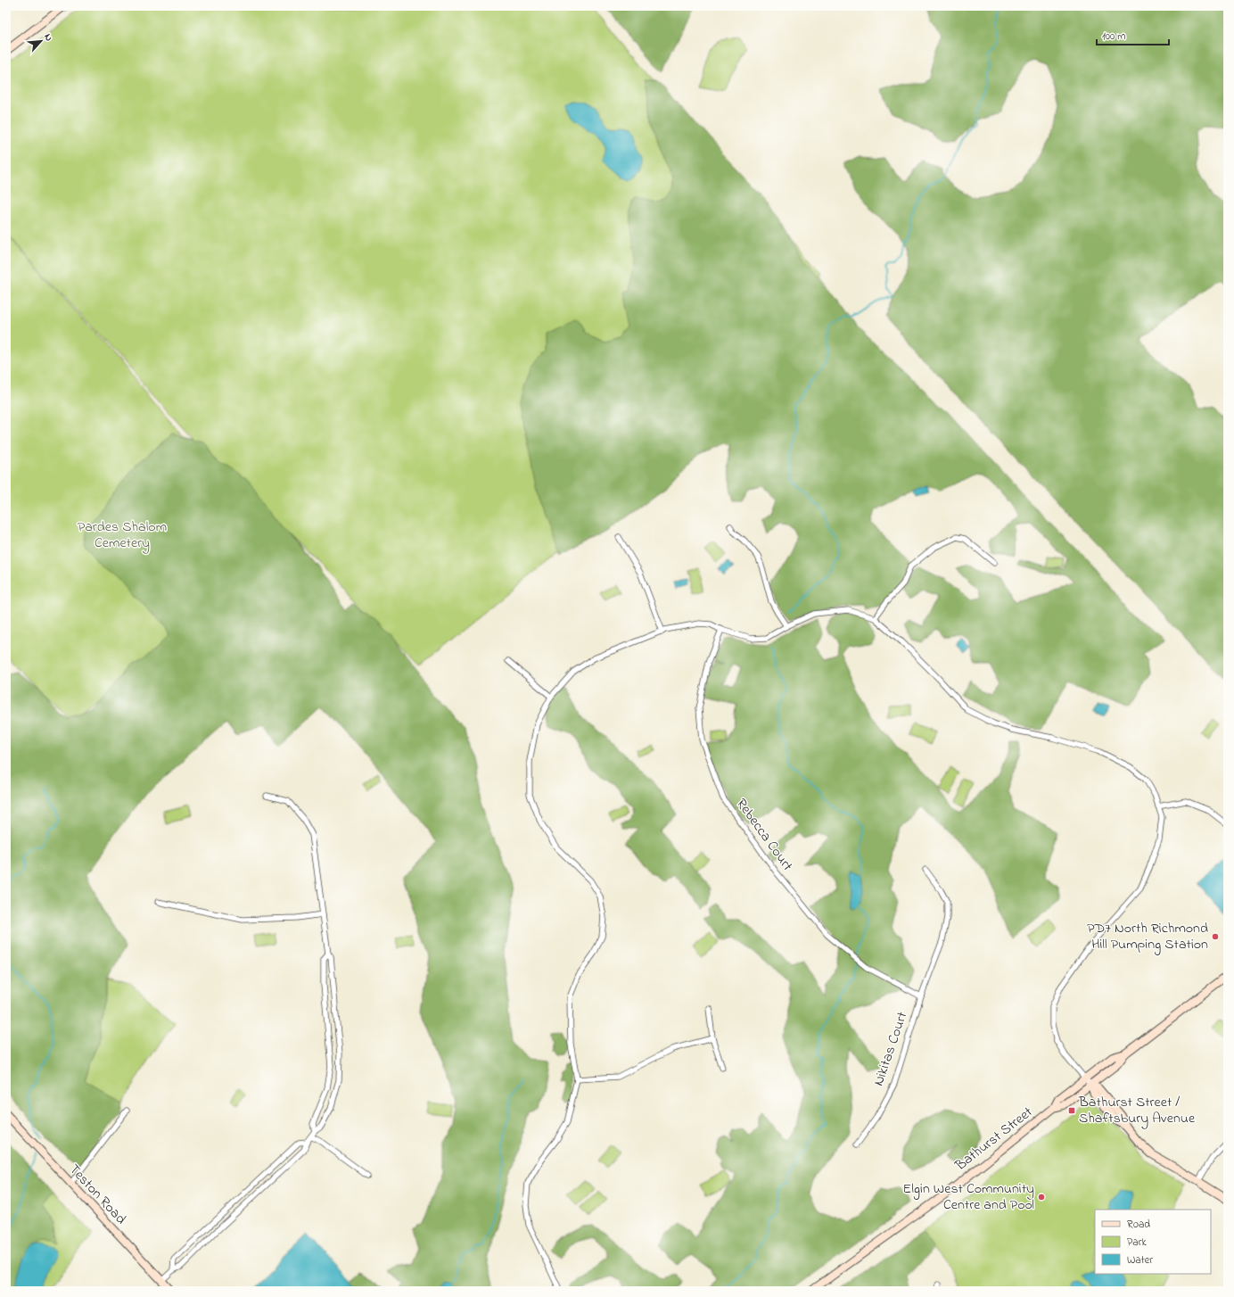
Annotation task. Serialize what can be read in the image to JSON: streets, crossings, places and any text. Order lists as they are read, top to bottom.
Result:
{
  "streets": {
    "main road": ["Bathurst Street", "Teston Road"],
    "street": ["Rebecca Court", "Nikitas Court"]
  },
  "crossings": [
    ["Rebecca Court", "Nikitas Court"]
  ],
  "parks": ["Pardes Shalom Cemetery"],
  "places": {
    "other": ["PD7 North Richmond Hill Pumping Station", "Elgin West Community Centre and Pool"],
    "transit": ["Bathurst Street / Shaftsbury Avenue"]
  },
  "legend": ["Road", "Park", "Water"],
  "scale_bar": "100 m",
  "north": "top right"
}
